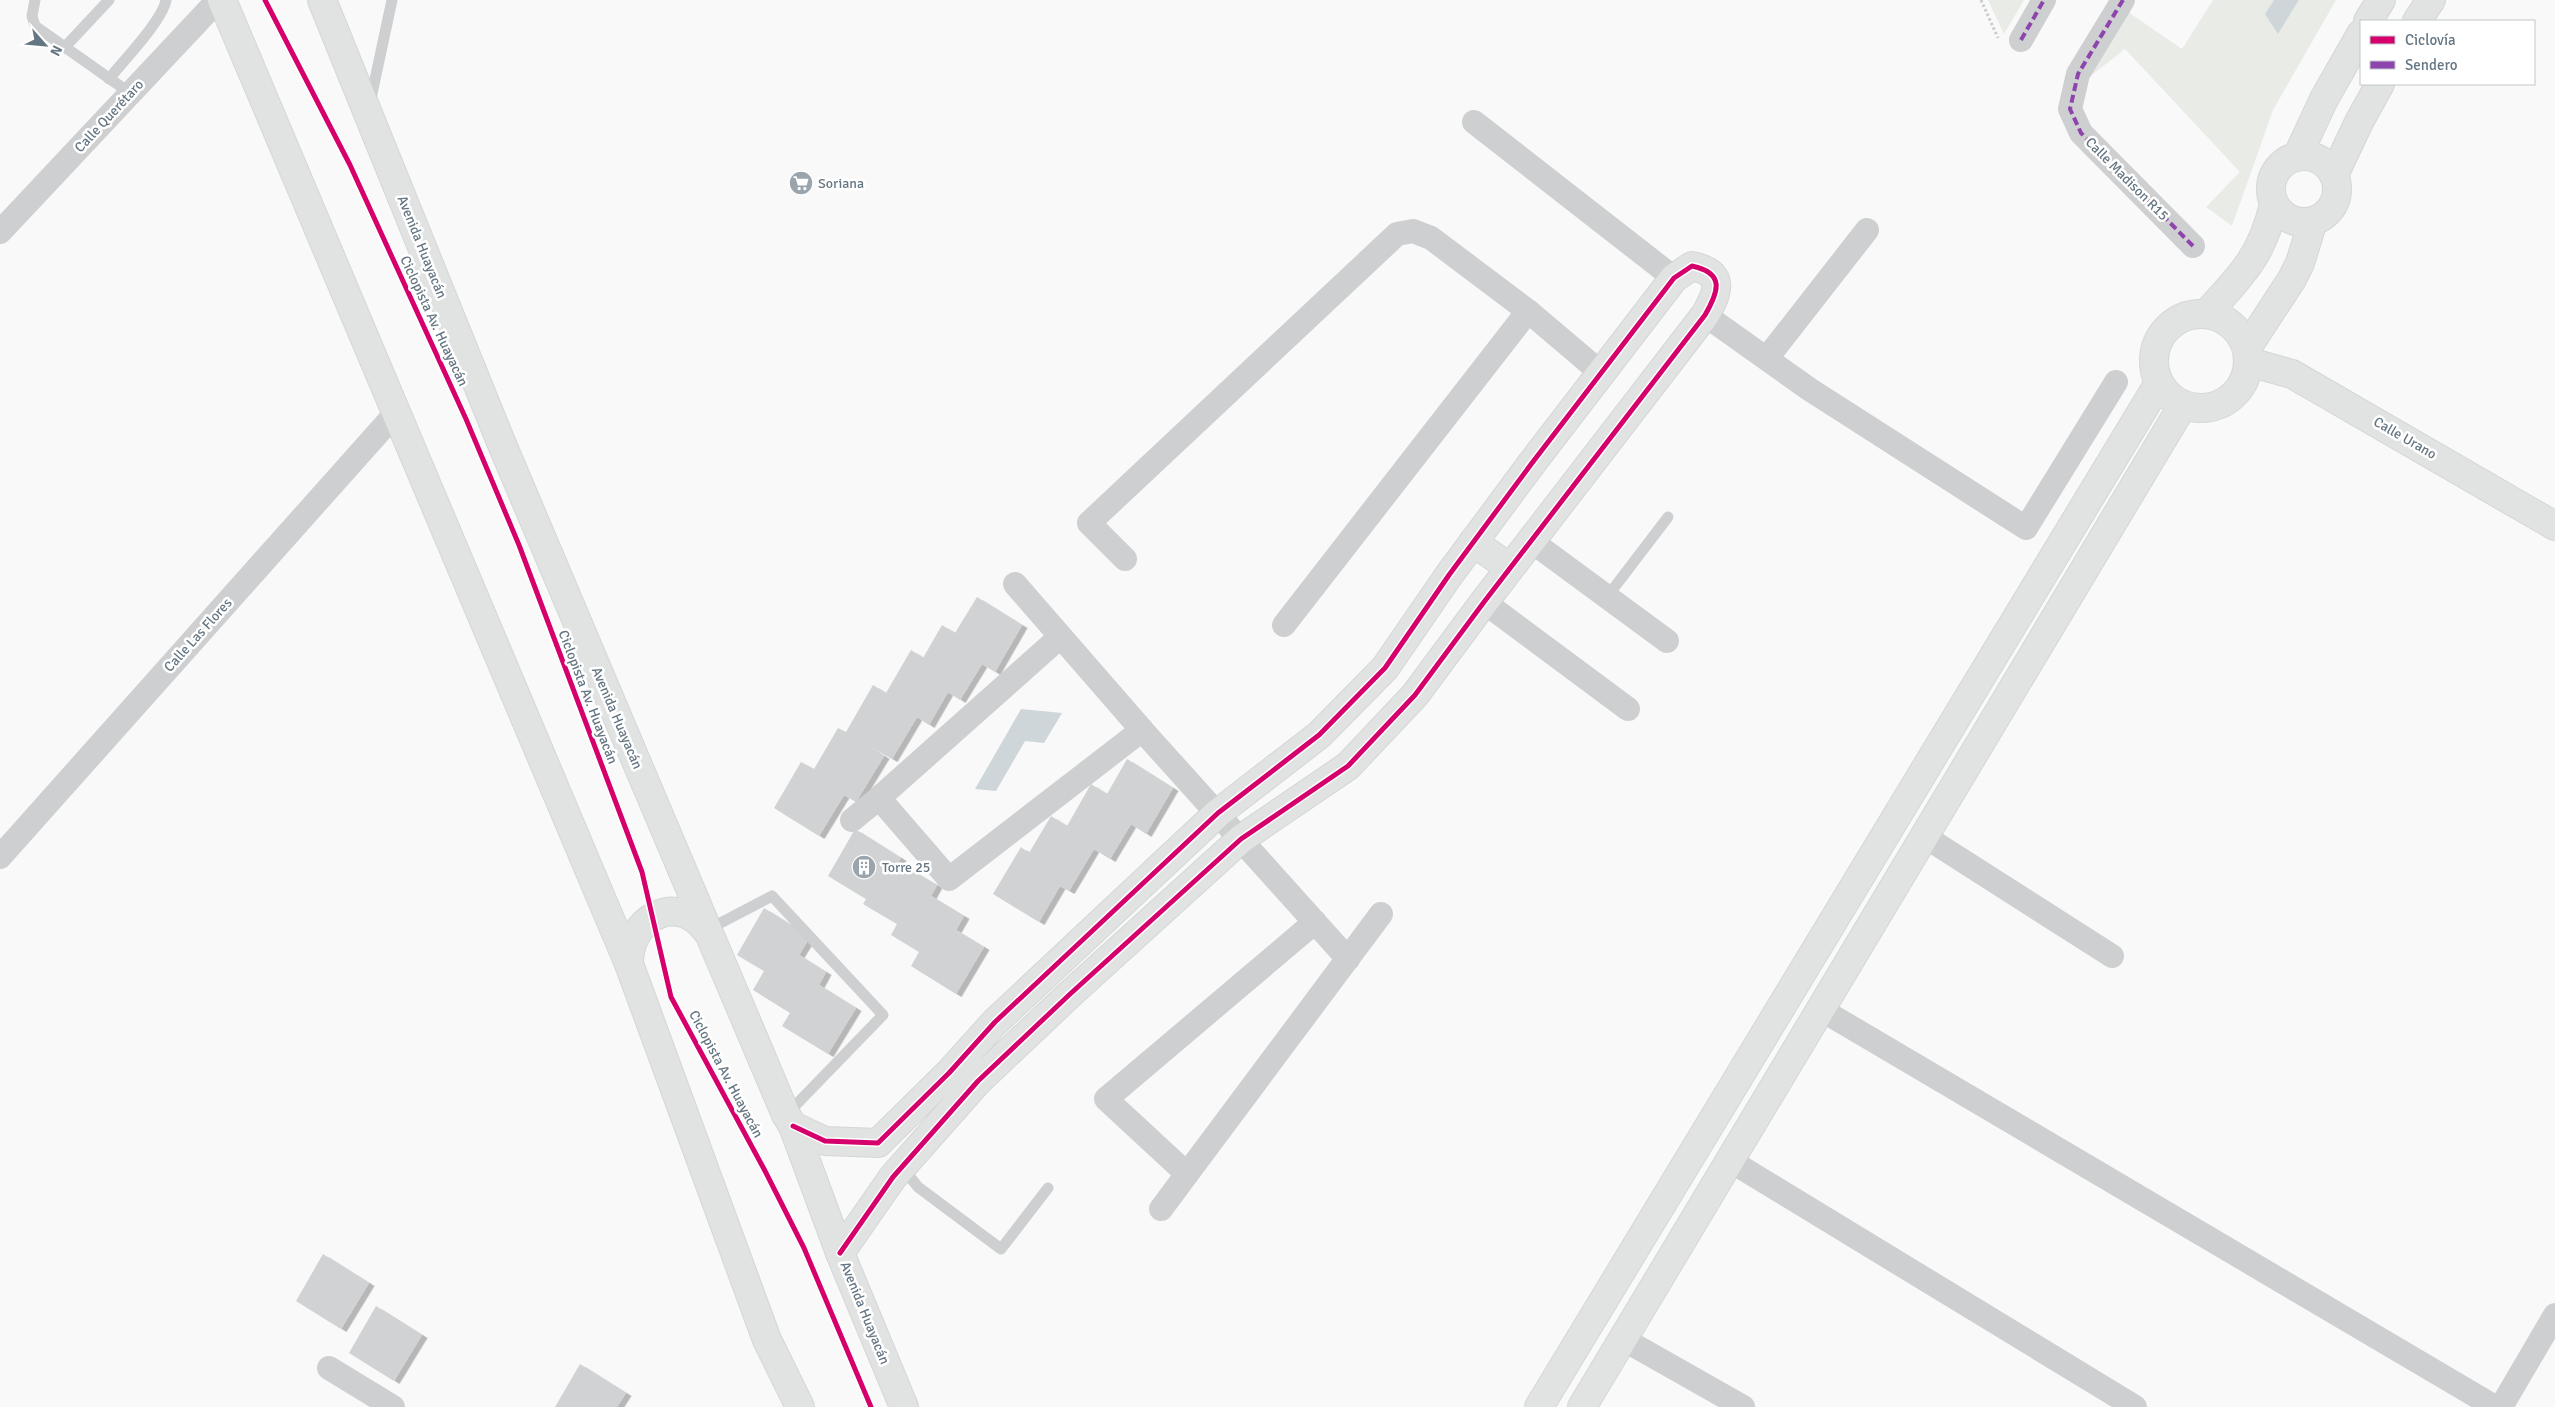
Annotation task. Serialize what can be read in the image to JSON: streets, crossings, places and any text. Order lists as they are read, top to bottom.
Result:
{
  "streets": {
    "main road": ["Avenida Huayacán", "Calle Urano"],
    "street": ["Calle Querétaro", "Calle Madison R15", "Calle Las Flores"],
    "cycle path": ["Ciclopista Av. Huayacán"]
  },
  "places": {
    "supermarket": ["Soriana"],
    "building": ["Torre 25"]
  },
  "legend": ["Ciclovía", "Sendero"],
  "north": "bottom right"
}
